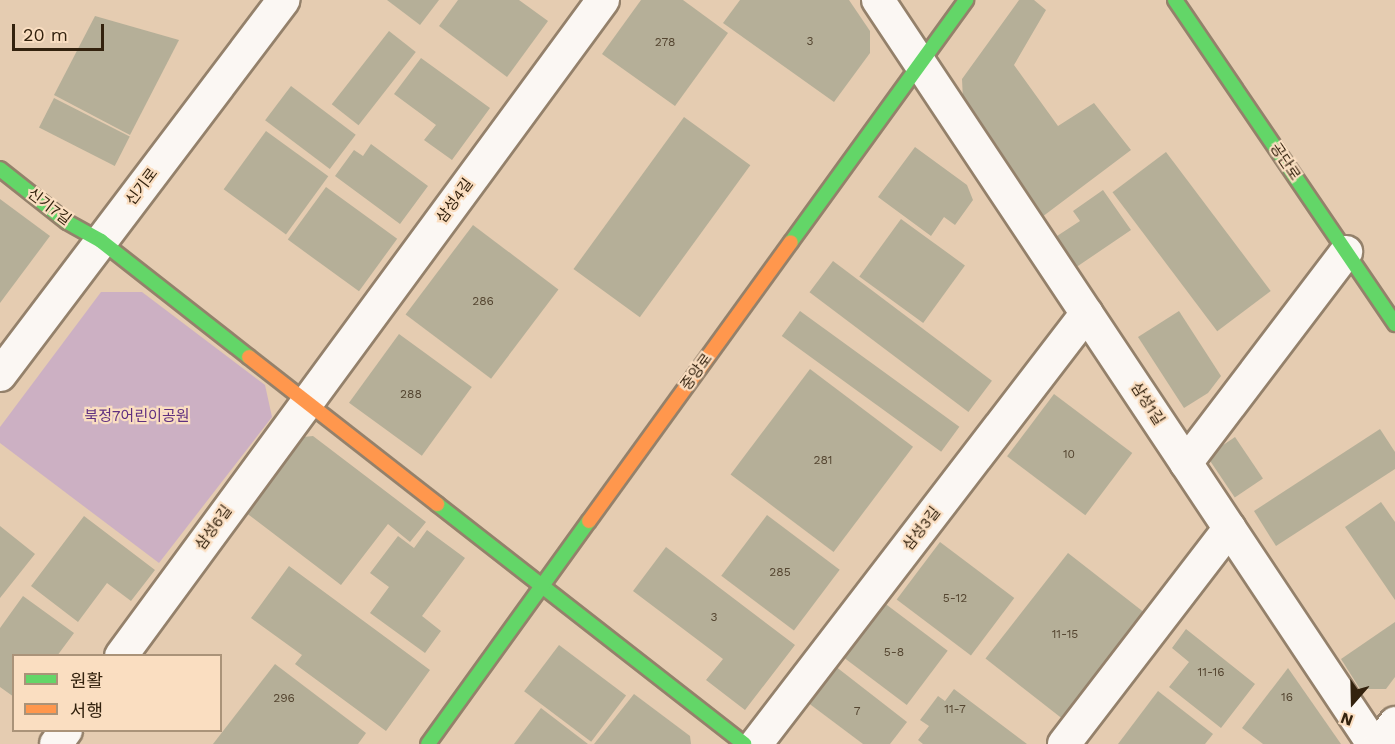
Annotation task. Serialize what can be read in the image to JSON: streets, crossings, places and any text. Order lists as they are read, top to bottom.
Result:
{
  "streets": {
    "street": [
      "공단로",
      "신기로",
      "삼성4길",
      "신기7길",
      "중앙로",
      "삼성1길",
      "삼성6길",
      "삼성3길"
    ]
  },
  "crossings": [
    ["신기로", "신기7길"],
    ["삼성4길", "삼성6길"],
    ["중앙로", "삼성1길"],
    ["삼성1길", "삼성3길"]
  ],
  "parks": ["북정7어린이공원"],
  "house_numbers": [
    "3",
    "278",
    "286",
    "288",
    "10",
    "281",
    "285",
    "5-12",
    "3",
    "11-15",
    "5-8",
    "11-16",
    "16",
    "296",
    "11-7",
    "7"
  ],
  "legend": ["원활", "서행"],
  "scale_bar": "20 m",
  "north": "bottom"
}
